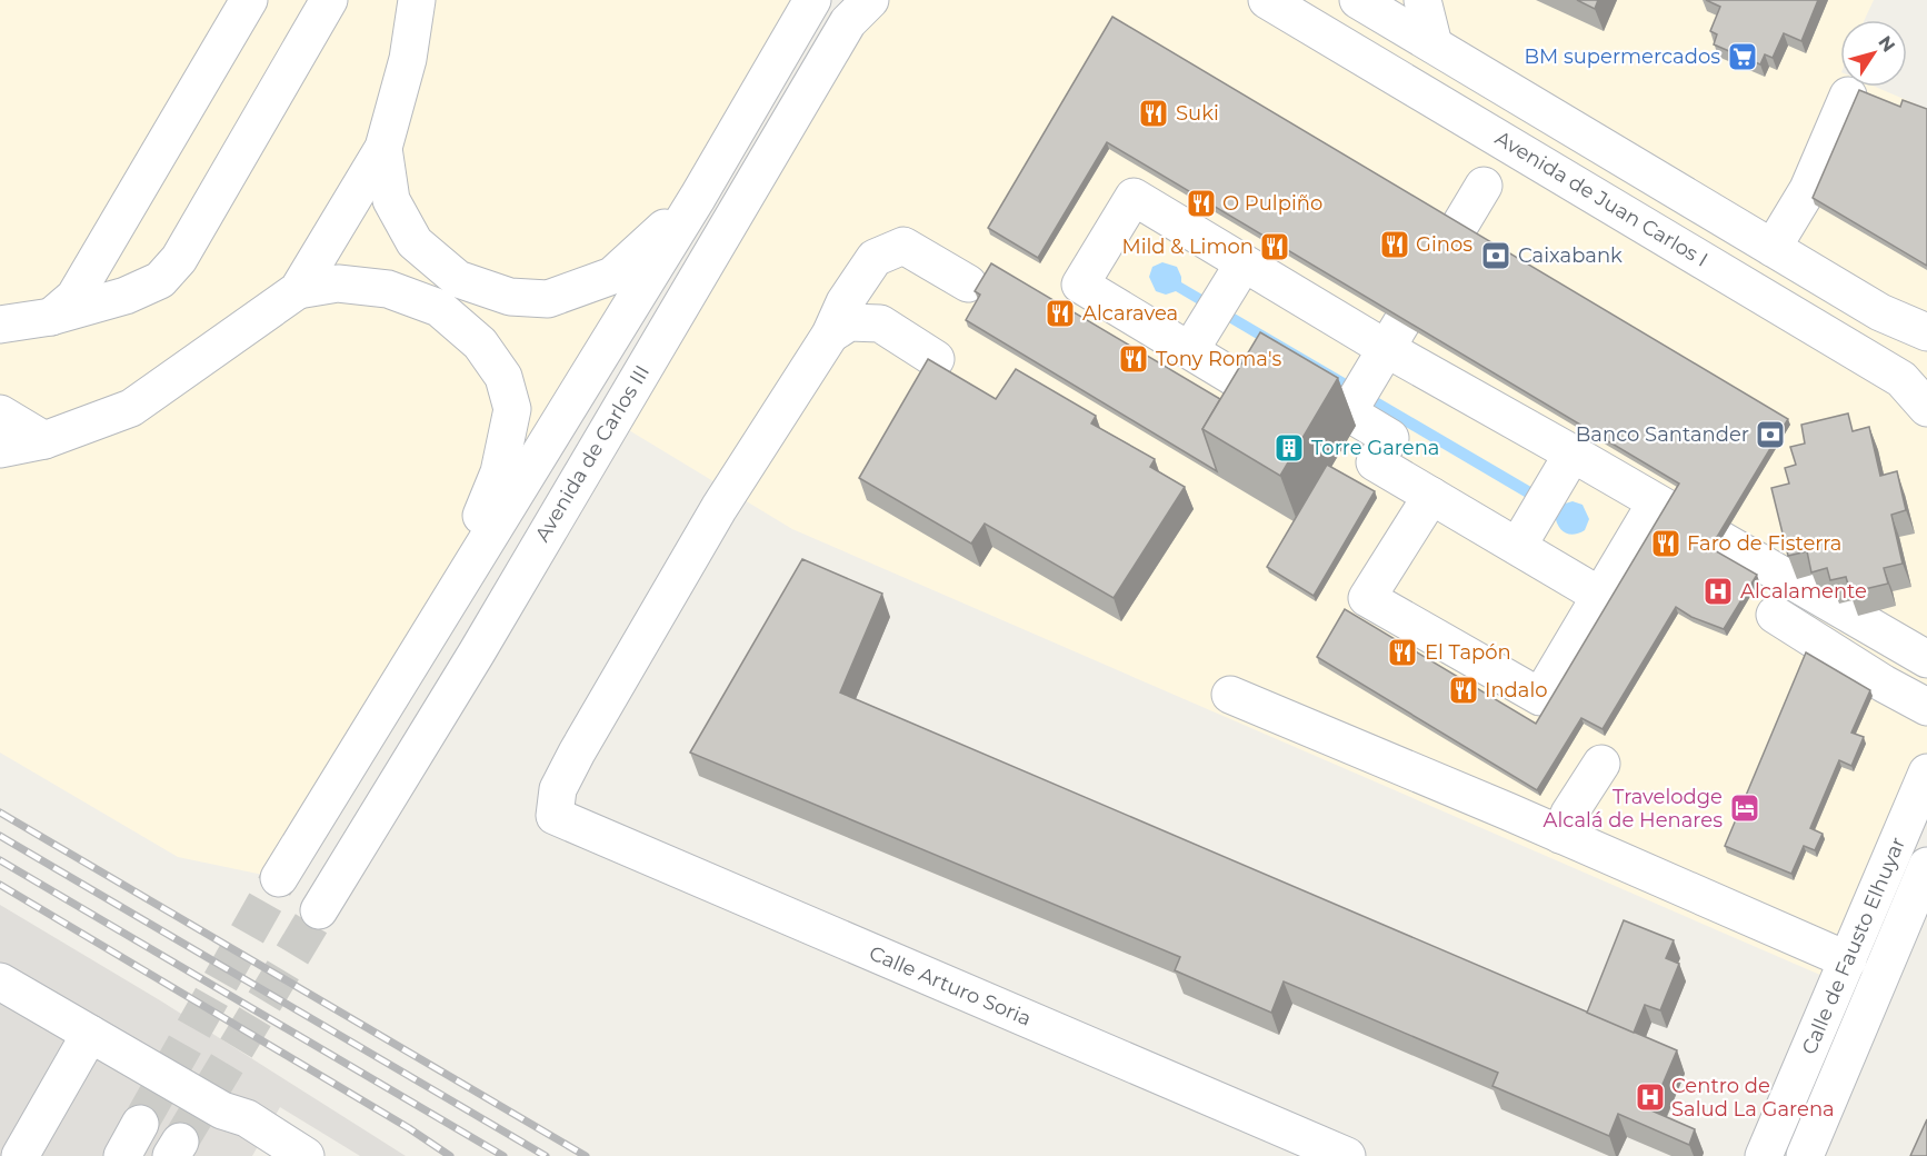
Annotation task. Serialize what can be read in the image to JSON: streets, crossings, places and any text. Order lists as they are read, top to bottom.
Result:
{
  "streets": {
    "street": [
      "Avenida de Juan Carlos I",
      "Avenida de Carlos III",
      "Calle de Fausto Elhuyar",
      "Calle Arturo Soria"
    ]
  },
  "places": {
    "supermarket": ["BM supermercados"],
    "restaurant": [
      "Suki",
      "O Pulpiño",
      "Ginos",
      "Mild & Limon",
      "Alcaravea",
      "Tony Roma's",
      "Faro de Fisterra",
      "El Tapón",
      "Indalo"
    ],
    "bank": ["Caixabank", "Banco Santander"],
    "building": ["Torre Garena"],
    "hospital": ["Alcalamente", "Centro de Salud La Garena"],
    "hotel": ["Travelodge Alcalá de Henares"]
  },
  "north": "top right"
}
